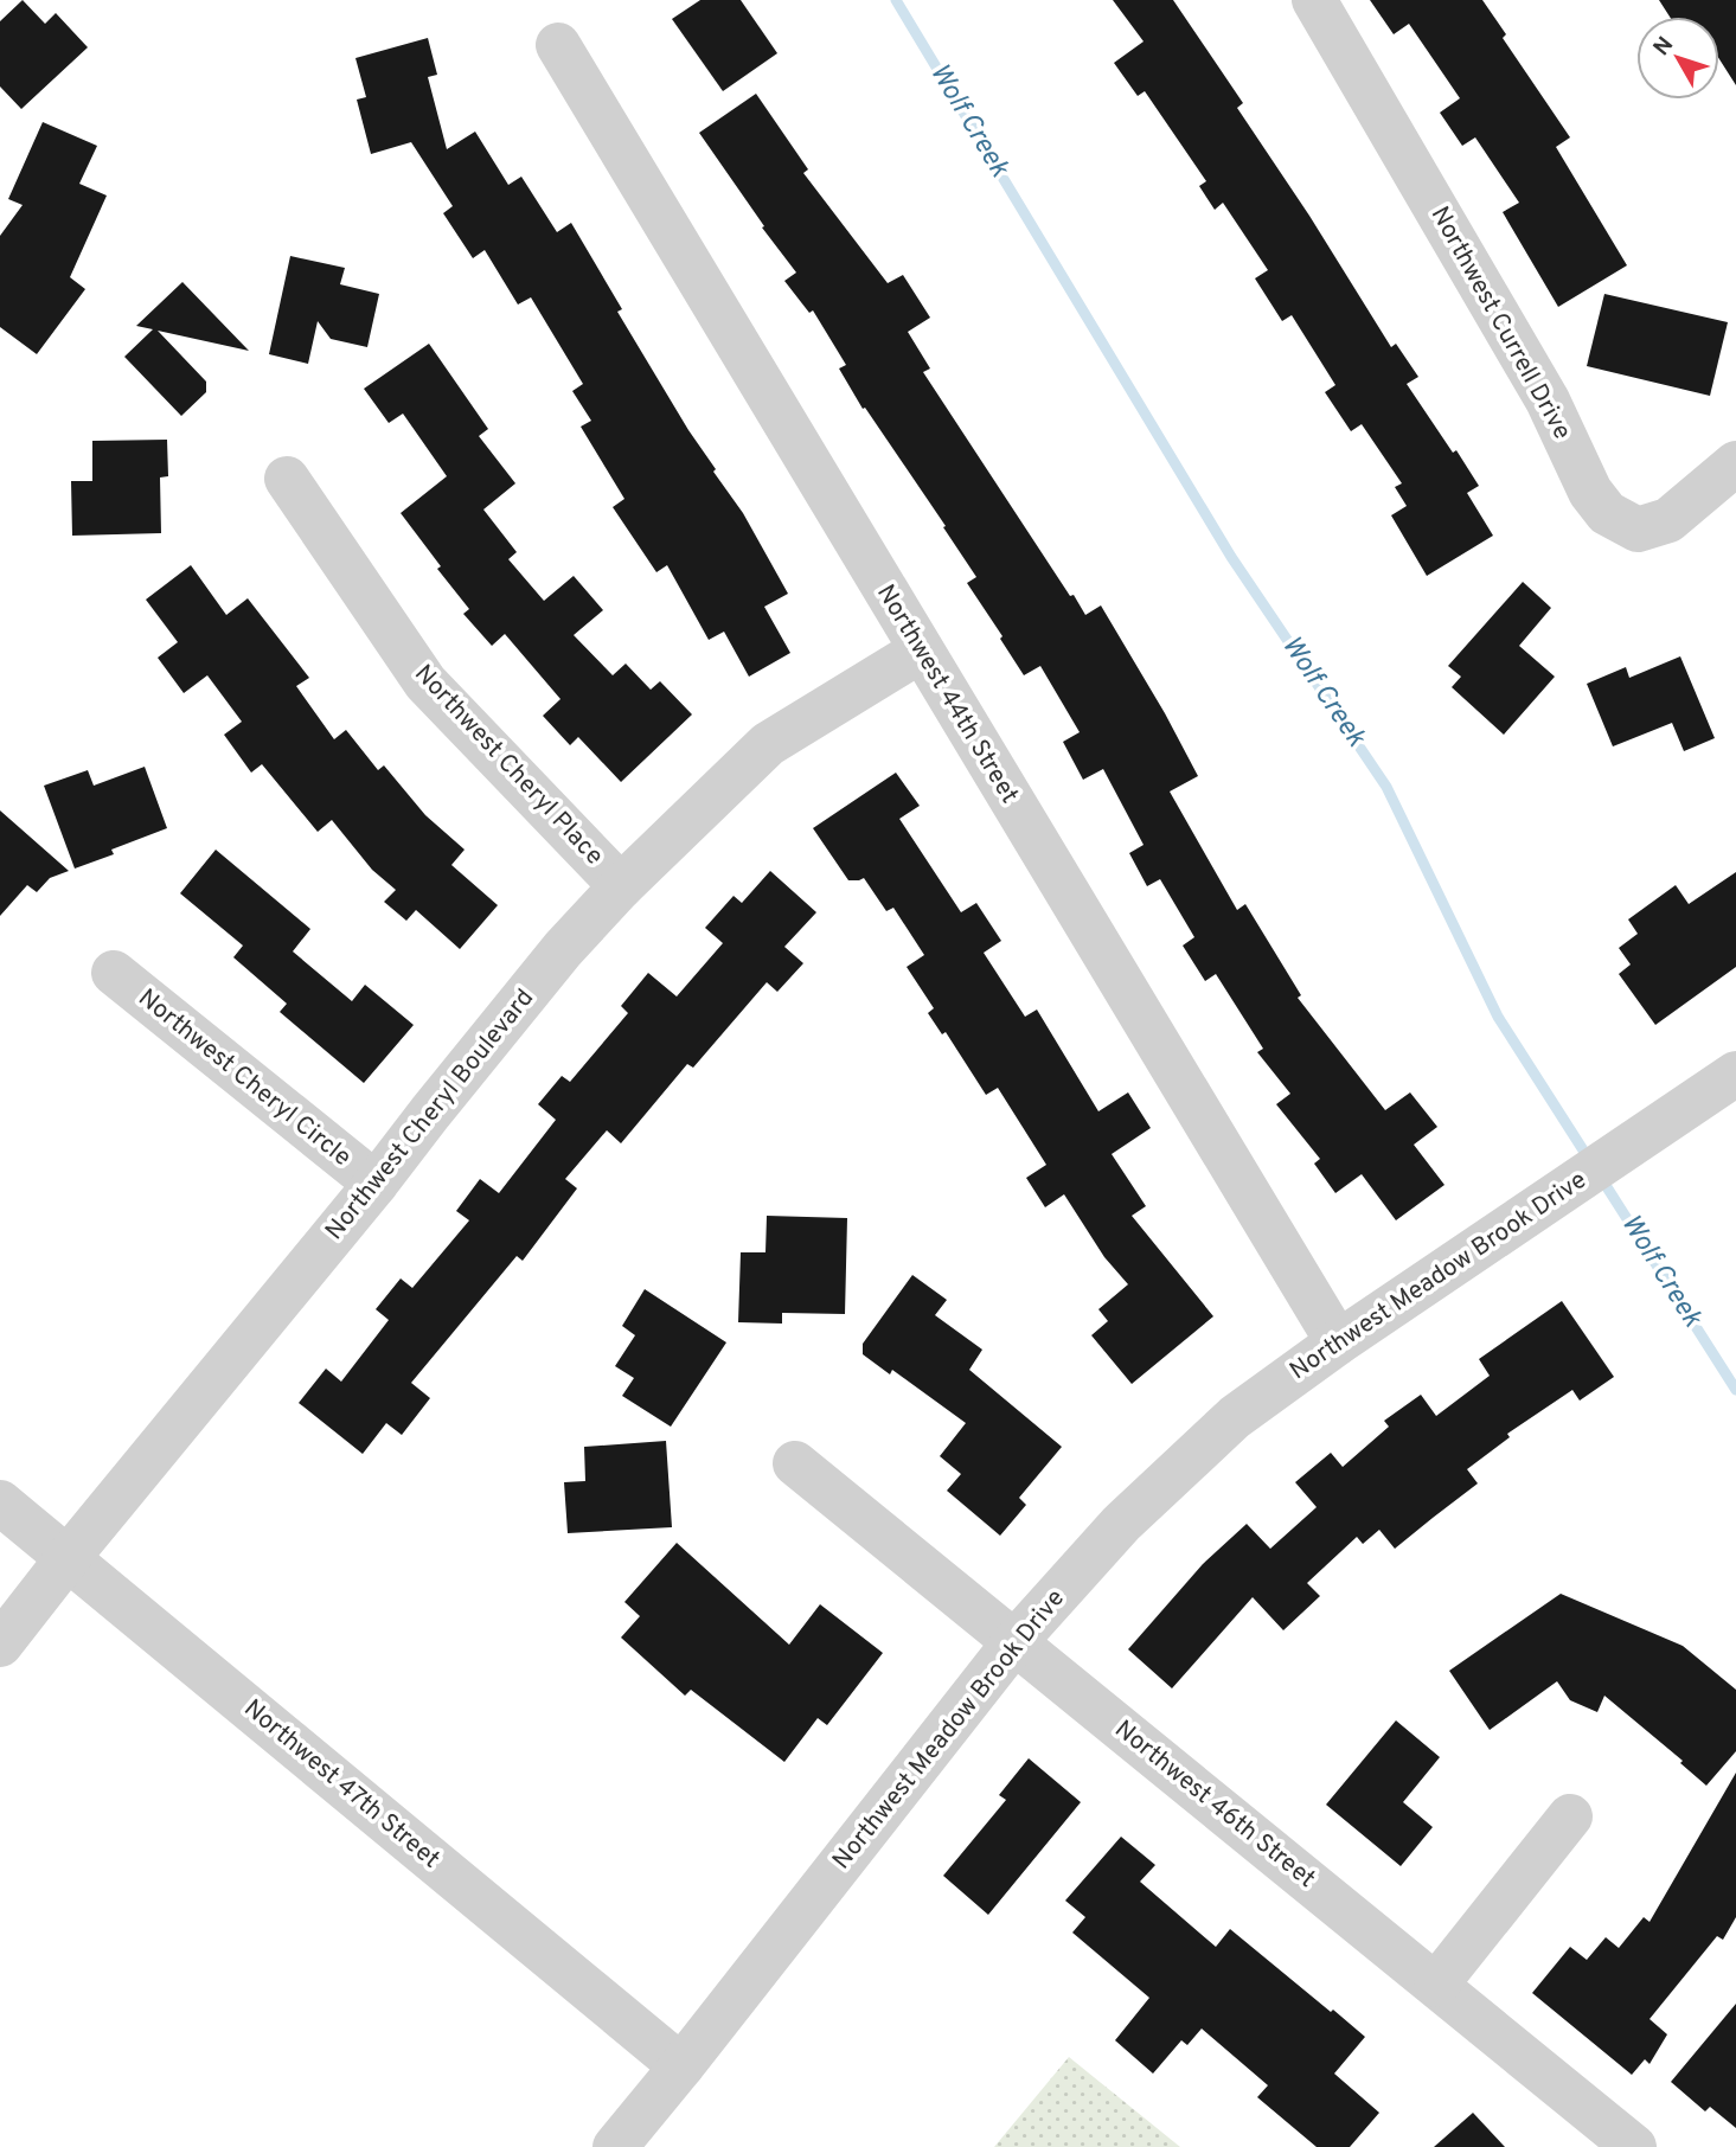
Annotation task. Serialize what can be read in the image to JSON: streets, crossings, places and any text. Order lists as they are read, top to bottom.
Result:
{
  "streets": {
    "street": [
      "Northwest Currell Drive",
      "Northwest 44th Street",
      "Northwest Cheryl Place",
      "Northwest Cheryl Circle",
      "Northwest Cheryl Boulevard",
      "Northwest Meadow Brook Drive",
      "Northwest 47th Street",
      "Northwest 46th Street"
    ]
  },
  "crossings": [
    ["Northwest 44th Street", "Northwest Cheryl Boulevard"],
    ["Northwest 44th Street", "Northwest Meadow Brook Drive"],
    ["Northwest Cheryl Place", "Northwest Cheryl Boulevard"],
    ["Northwest Cheryl Circle", "Northwest Cheryl Boulevard"],
    ["Northwest Cheryl Boulevard", "Northwest 47th Street"],
    ["Northwest Meadow Brook Drive", "Northwest 47th Street"],
    ["Northwest Meadow Brook Drive", "Northwest 46th Street"]
  ],
  "water": ["Wolf Creek"],
  "north": "top left"
}
